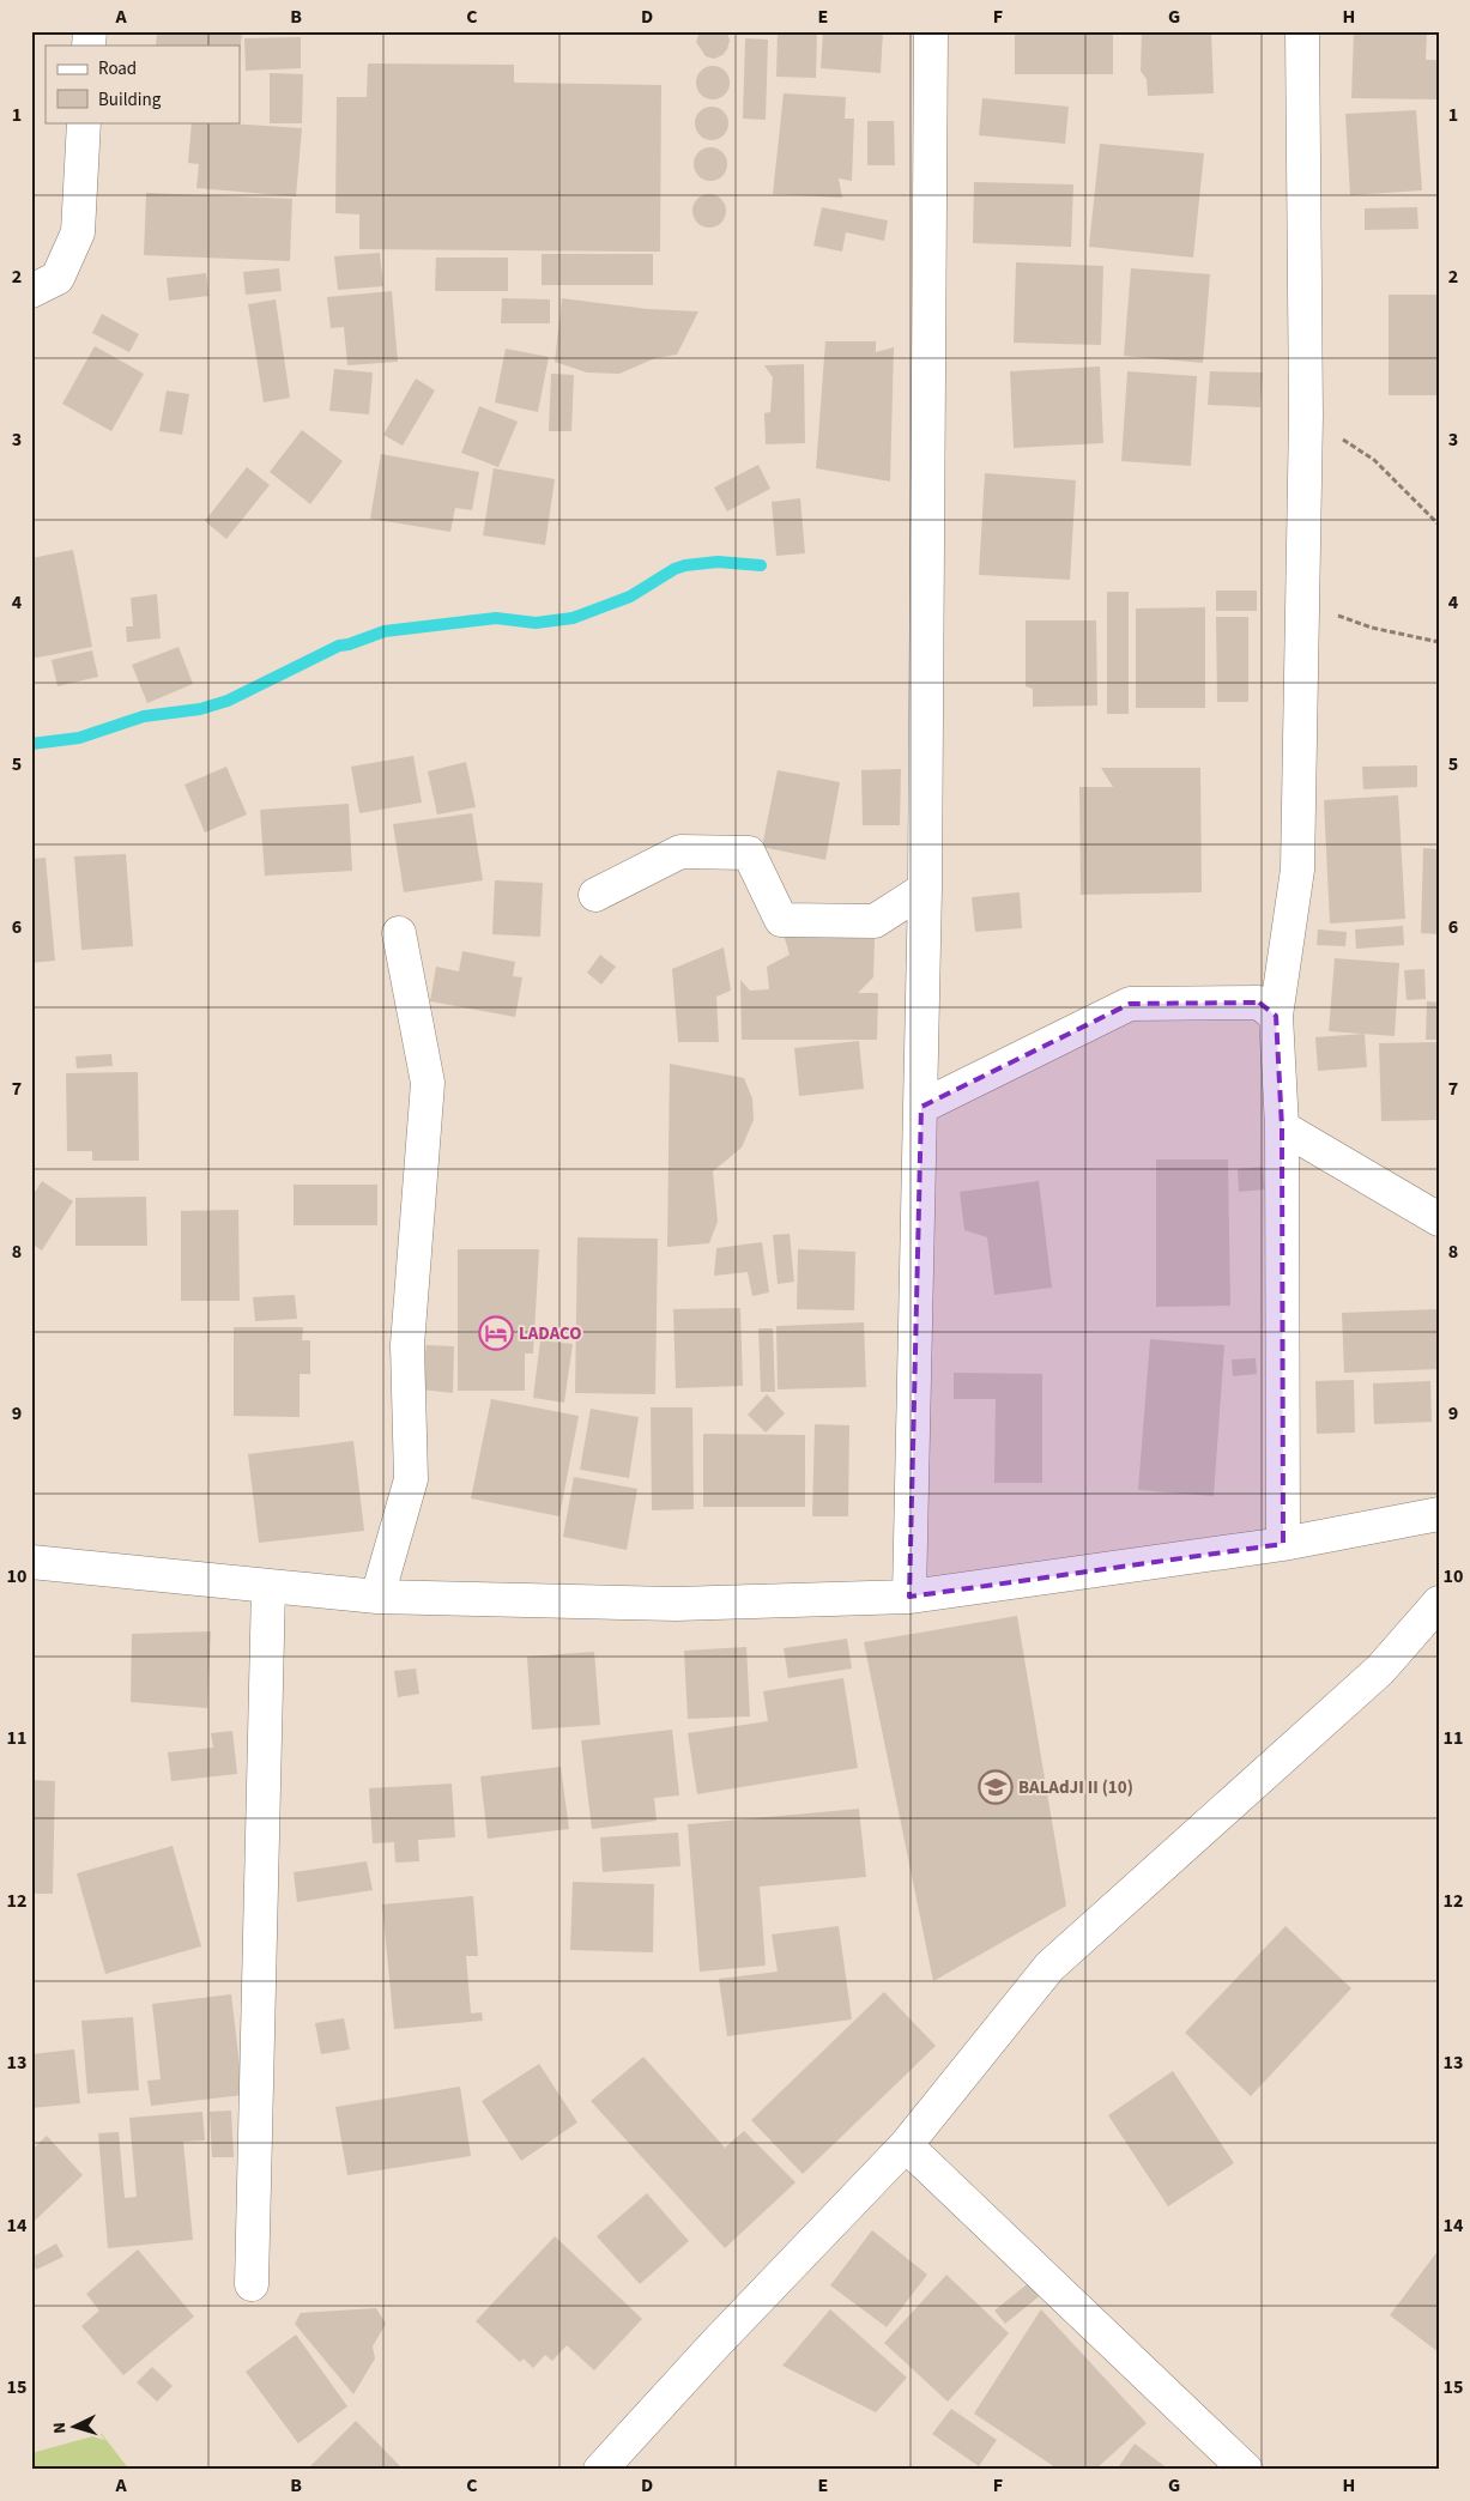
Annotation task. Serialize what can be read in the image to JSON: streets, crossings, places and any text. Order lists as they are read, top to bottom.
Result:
{
  "places": {
    "hotel": ["LADACO"],
    "school or university": ["BALAdJI II (10)"]
  },
  "legend": ["Road", "Building"],
  "north": "left",
  "grid": {
    "columns": [
      "A",
      "B",
      "C",
      "D",
      "E",
      "F",
      "G",
      "H"
    ],
    "rows": [
      "1",
      "2",
      "3",
      "4",
      "5",
      "6",
      "7",
      "8",
      "9",
      "10",
      "11",
      "12",
      "13",
      "14",
      "15"
    ]
  }
}
